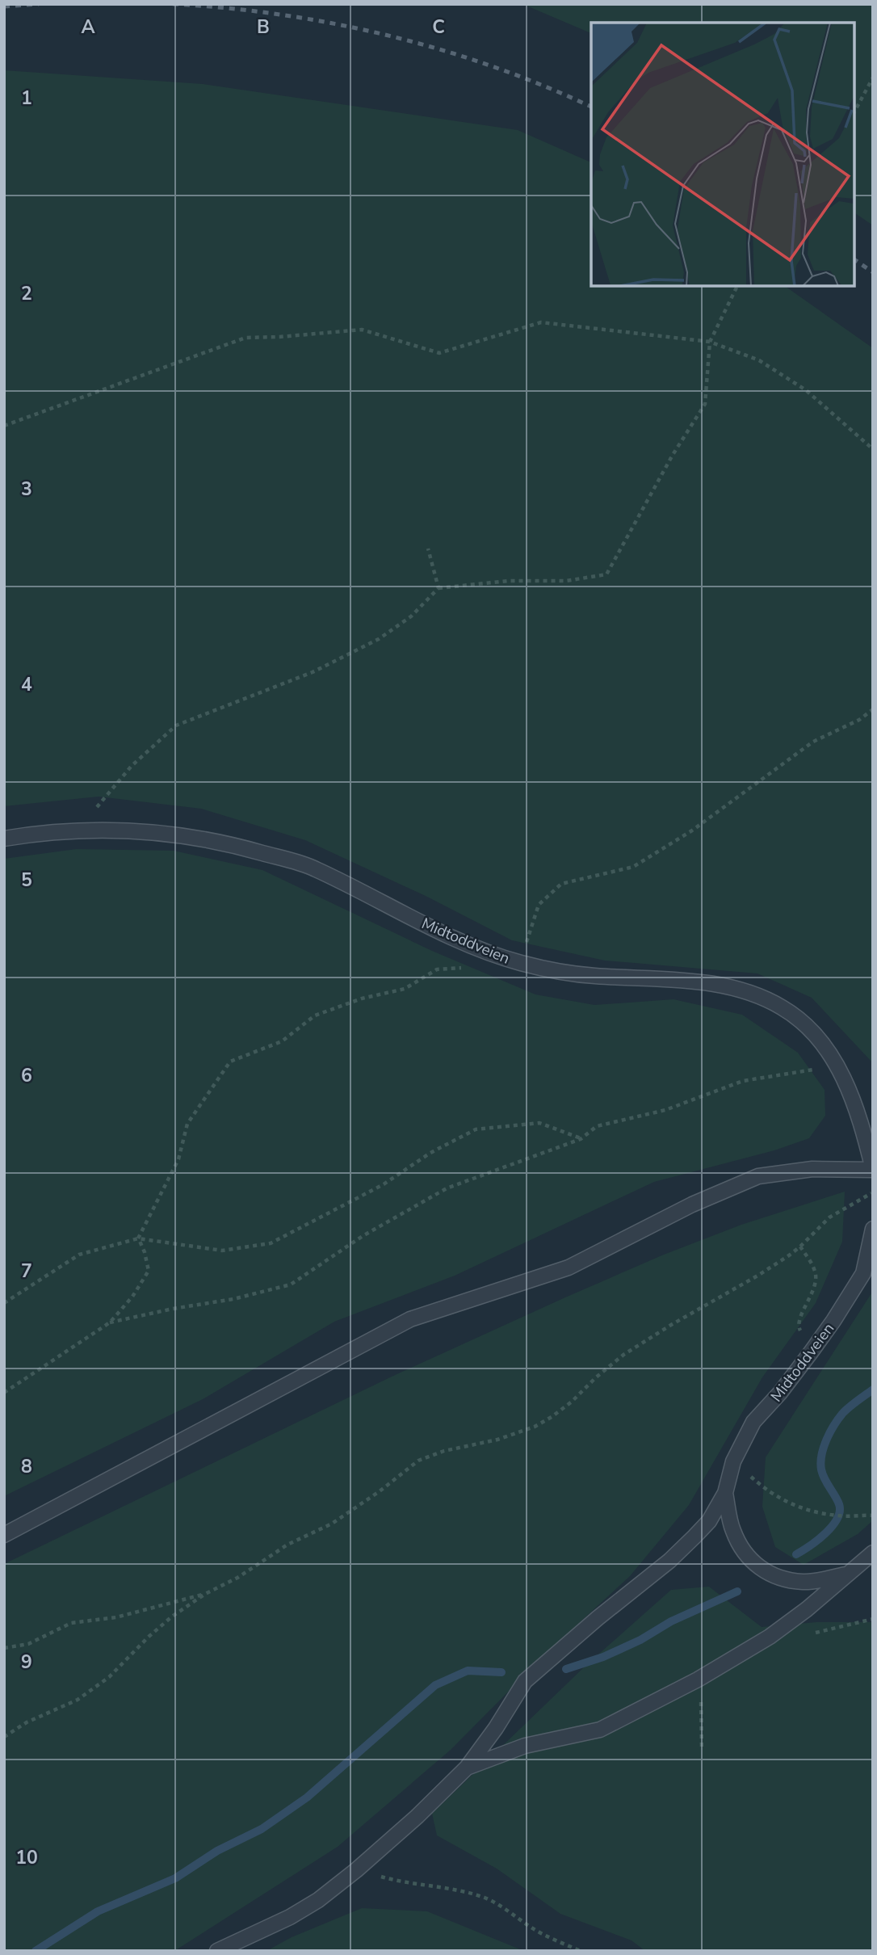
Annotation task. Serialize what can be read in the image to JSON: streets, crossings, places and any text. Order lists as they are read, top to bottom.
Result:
{
  "streets": {
    "lane": ["Midtoddveien"]
  },
  "grid": {
    "columns": ["A", "B", "C"],
    "rows": [
      "1",
      "2",
      "3",
      "4",
      "5",
      "6",
      "7",
      "8",
      "9",
      "10"
    ]
  }
}
